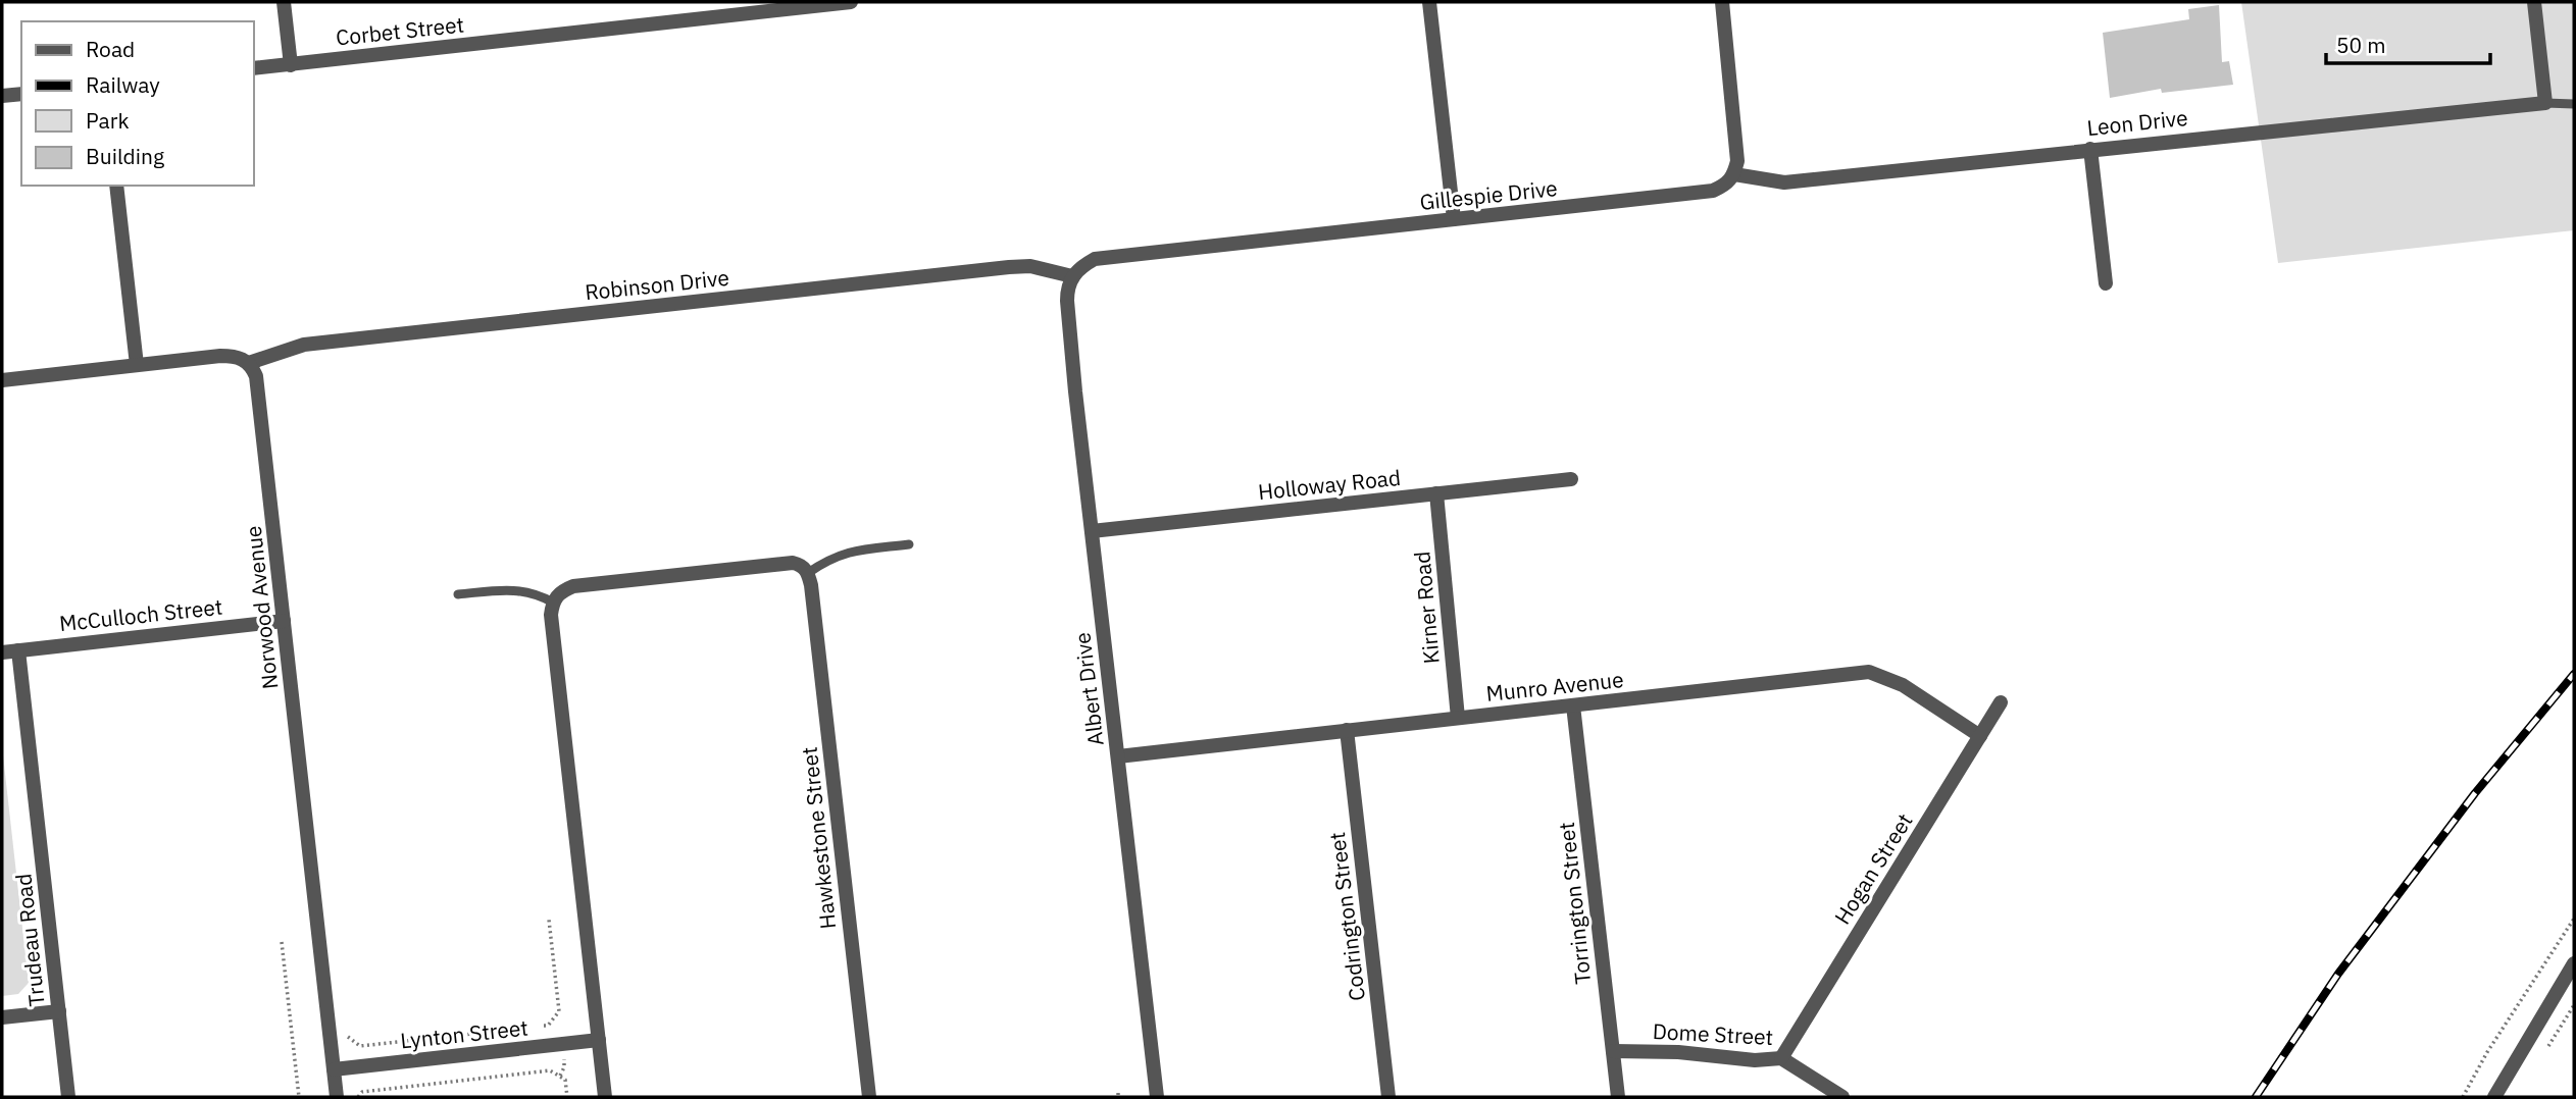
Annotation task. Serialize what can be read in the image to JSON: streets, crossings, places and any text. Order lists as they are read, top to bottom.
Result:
{
  "streets": {
    "street": [
      "Corbet Street",
      "Leon Drive",
      "Gillespie Drive",
      "Robinson Drive",
      "Holloway Road",
      "Norwood Avenue",
      "Kirner Road",
      "McCulloch Street",
      "Munro Avenue",
      "Albert Drive",
      "Hawkestone Street",
      "Hogan Street",
      "Torrington Street",
      "Codrington Street",
      "Trudeau Road",
      "Lynton Street",
      "Dome Street"
    ]
  },
  "crossings": [
    ["Leon Drive", "Gillespie Drive"],
    ["Gillespie Drive", "Robinson Drive"],
    ["Gillespie Drive", "Albert Drive"],
    ["Robinson Drive", "Norwood Avenue"],
    ["Robinson Drive", "Albert Drive"],
    ["Holloway Road", "Kirner Road"],
    ["Holloway Road", "Albert Drive"],
    ["Norwood Avenue", "McCulloch Street"],
    ["Norwood Avenue", "Lynton Street"],
    ["Kirner Road", "Munro Avenue"],
    ["McCulloch Street", "Trudeau Road"],
    ["Munro Avenue", "Albert Drive"],
    ["Munro Avenue", "Hogan Street"],
    ["Munro Avenue", "Torrington Street"],
    ["Munro Avenue", "Codrington Street"],
    ["Hogan Street", "Dome Street"],
    ["Torrington Street", "Dome Street"]
  ],
  "legend": [
    "Road",
    "Railway",
    "Park",
    "Building"
  ],
  "scale_bar": "50 m"
}
